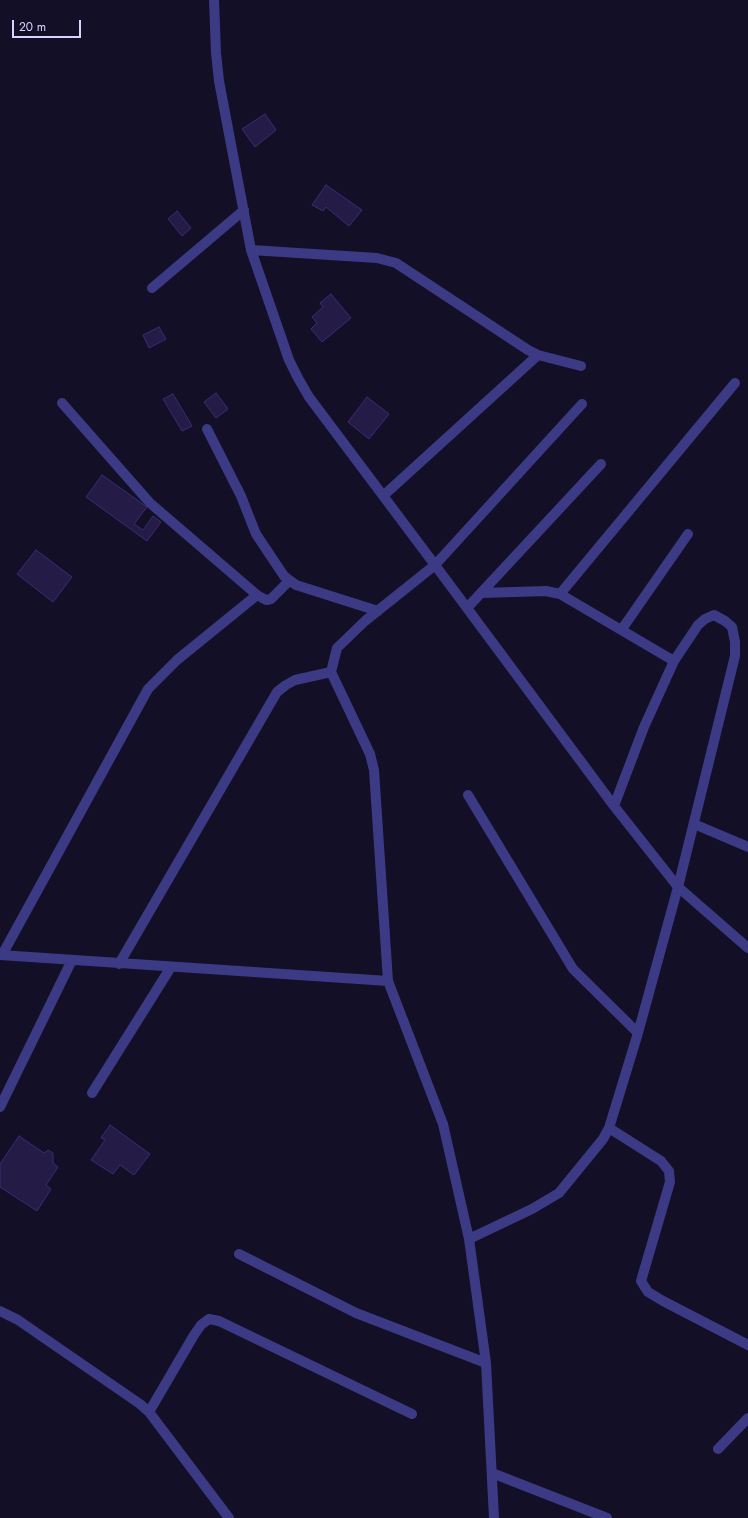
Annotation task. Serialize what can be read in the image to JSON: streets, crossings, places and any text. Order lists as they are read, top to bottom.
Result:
{
  "scale_bar": "20 m"
}
